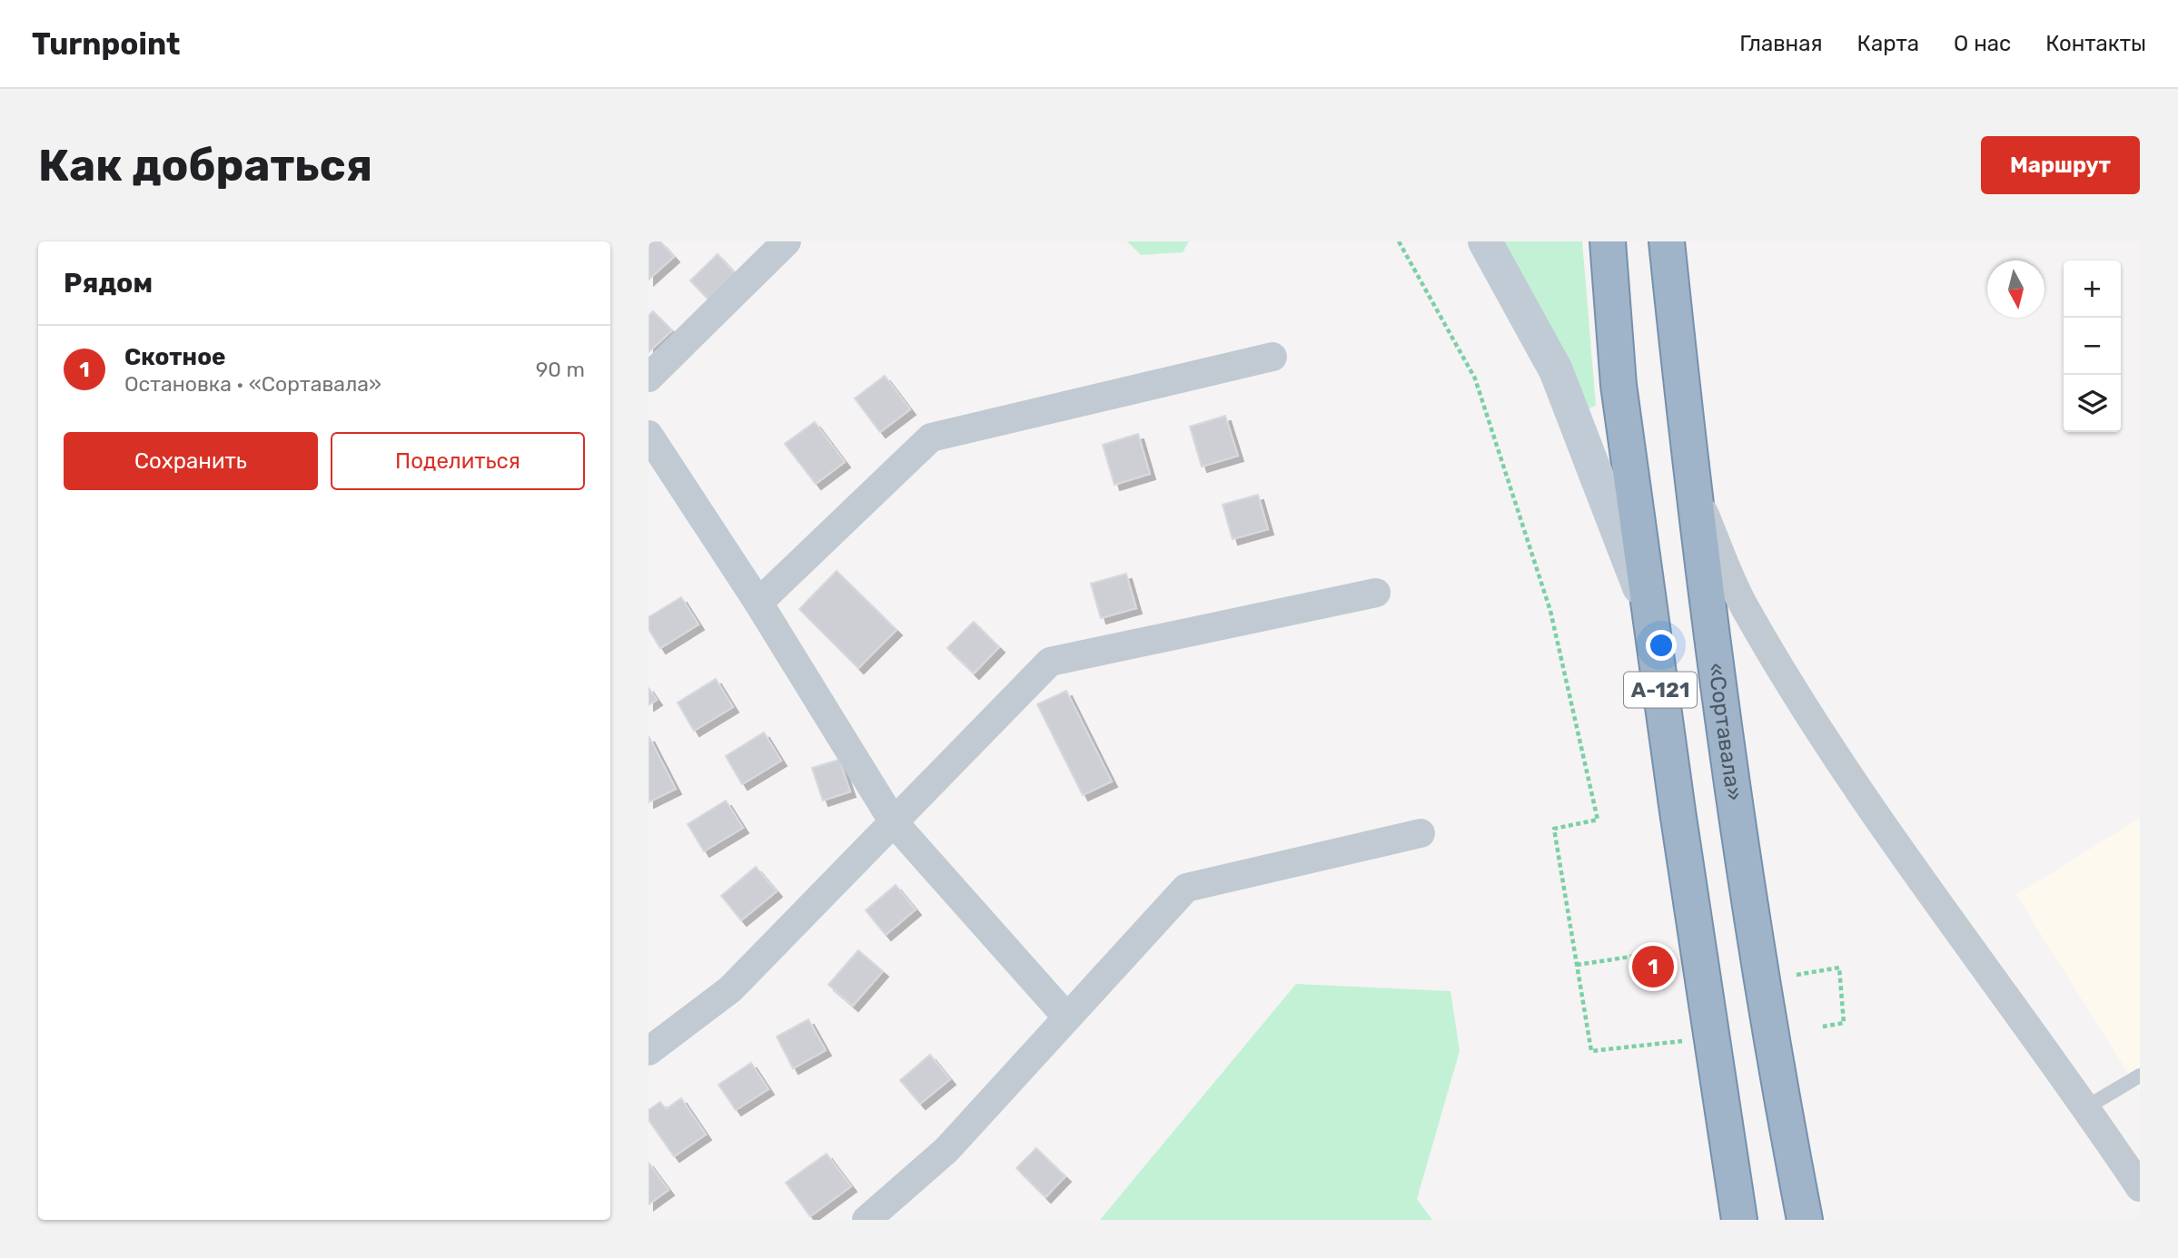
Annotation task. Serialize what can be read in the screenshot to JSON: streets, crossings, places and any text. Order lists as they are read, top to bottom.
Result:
{
  "streets": {
    "highway": ["А-121", "«Сортавала»"]
  },
  "north": "bottom",
  "page": {
    "header": "Turnpoint",
    "nav": [
      "Главная",
      "Карта",
      "О нас",
      "Контакты"
    ],
    "buttons": [
      "Маршрут",
      ["Сохранить", "Поделиться"]
    ],
    "title": "Как добраться",
    "heading": "Рядом",
    "map_buttons": ["+", "−"],
    "list": [
      {
        "mark": "1",
        "name": "Скотное",
        "note": "Остановка · «Сортавала»",
        "value": "90 m"
      }
    ],
    "pins": "1"
  }
}
